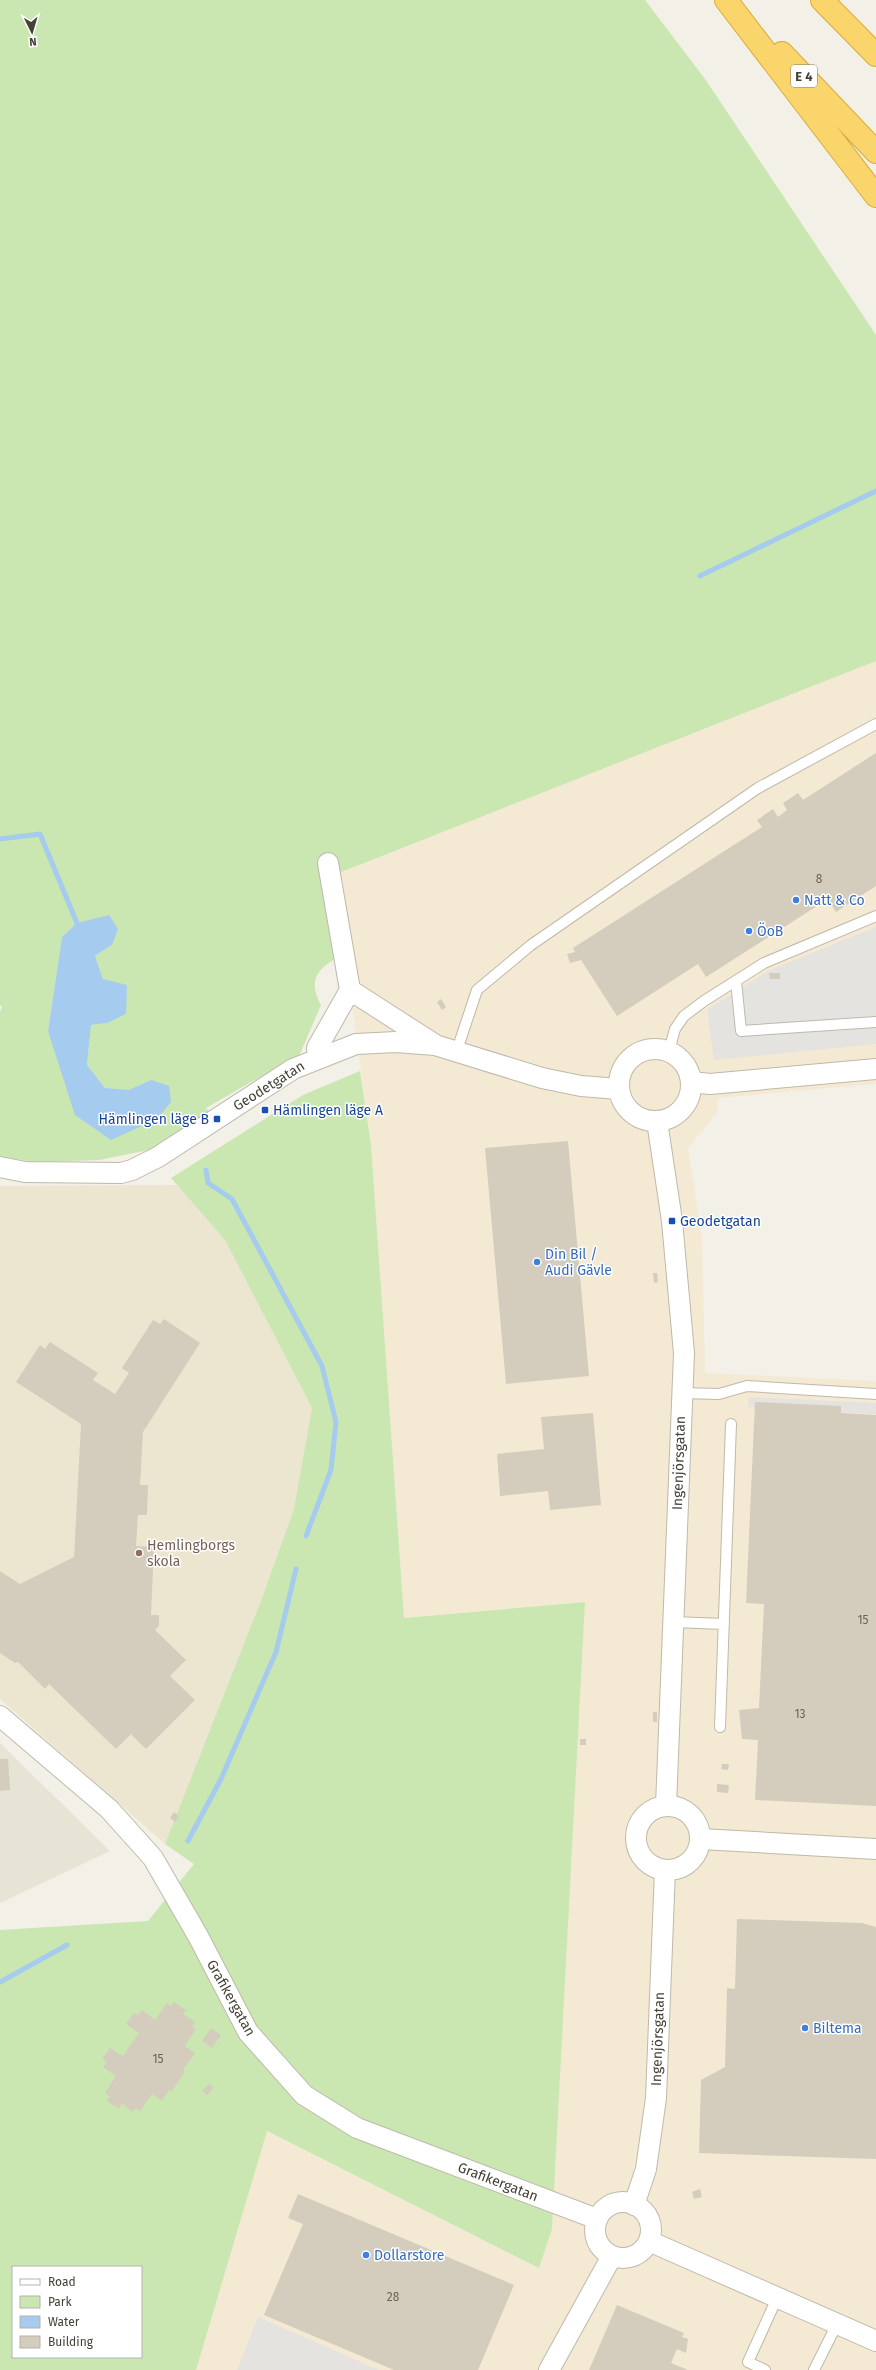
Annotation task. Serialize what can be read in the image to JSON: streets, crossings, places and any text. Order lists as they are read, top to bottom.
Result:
{
  "streets": {
    "highway": ["E 4"],
    "street": ["Geodetgatan", "Ingenjörsgatan", "Grafikergatan"]
  },
  "crossings": [
    ["Geodetgatan", "Ingenjörsgatan"],
    ["Ingenjörsgatan", "Grafikergatan"]
  ],
  "places": {
    "other": [
      "Natt & Co",
      "ÖoB",
      "Din Bil / Audi Gävle",
      "Hemlingborgs skola",
      "Biltema",
      "Dollarstore"
    ],
    "transit": ["Hämlingen läge A", "Hämlingen läge B", "Geodetgatan"]
  },
  "house_numbers": [
    "8",
    "15",
    "13",
    "15",
    "28"
  ],
  "legend": [
    "Road",
    "Park",
    "Water",
    "Building"
  ],
  "north": "bottom"
}
